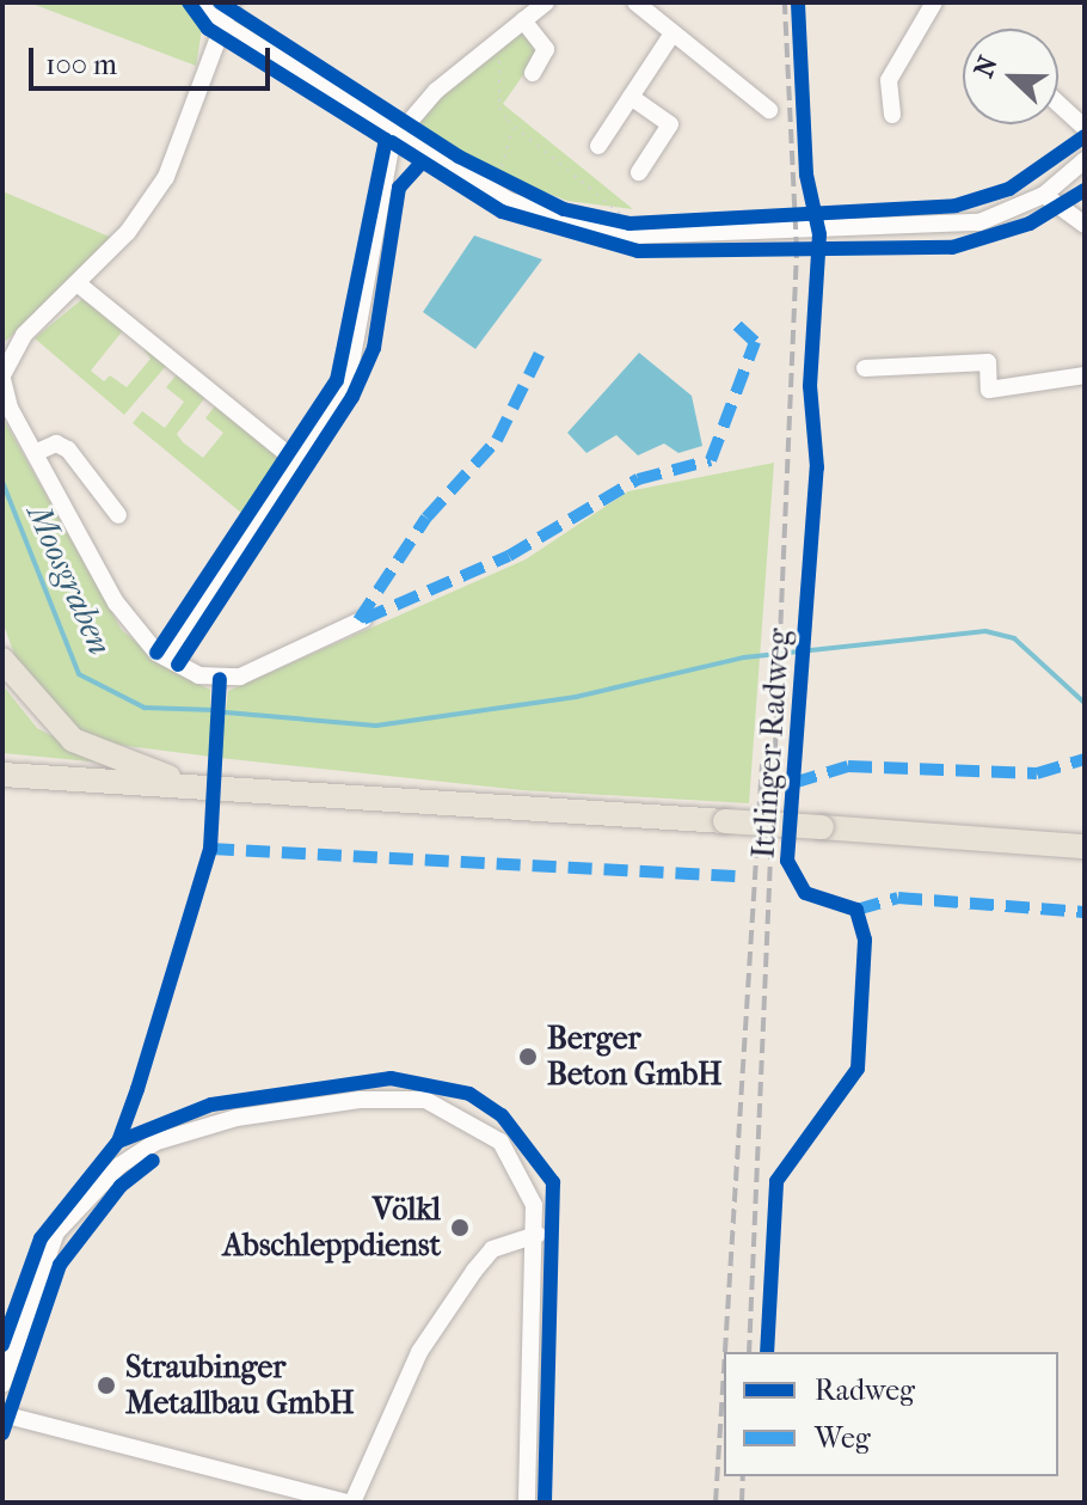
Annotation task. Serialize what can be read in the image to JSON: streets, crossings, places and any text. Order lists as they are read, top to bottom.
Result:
{
  "streets": {
    "cycle path": ["Ittlinger Radweg"]
  },
  "water": ["Moosgraben"],
  "places": ["Berger Beton GmbH", "Völkl Abschleppdienst", "Straubinger Metallbau GmbH"],
  "legend": ["Radweg", "Weg"],
  "scale_bar": "100 m",
  "north": "left"
}
